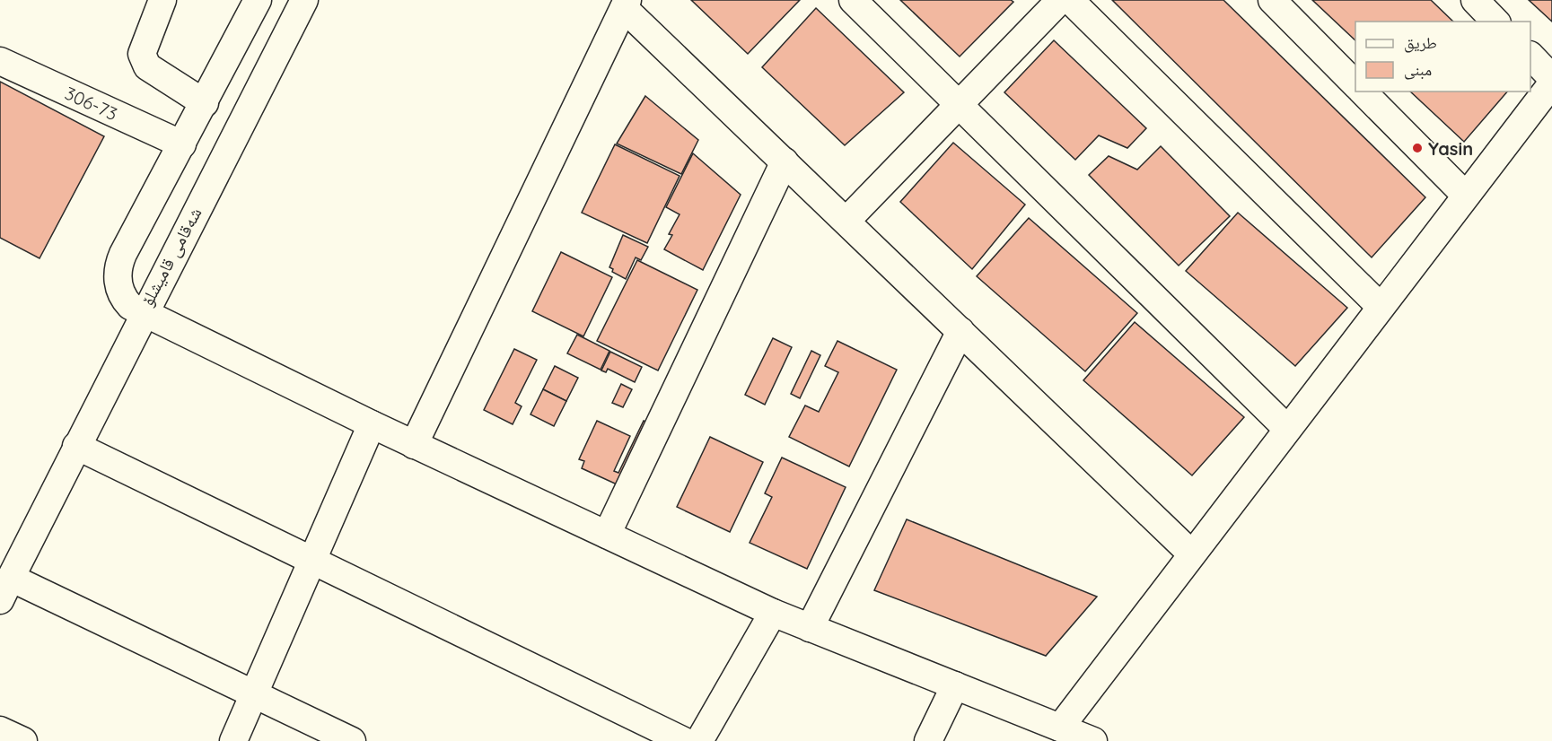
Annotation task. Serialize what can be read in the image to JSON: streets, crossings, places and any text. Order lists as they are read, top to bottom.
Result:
{
  "streets": {
    "street": ["306-73", "شەقامی قامیشلۆ"]
  },
  "crossings": [
    ["306-73", "شەقامی قامیشلۆ"]
  ],
  "places": ["Yasin"],
  "legend": ["طريق", "مبنى"]
}
